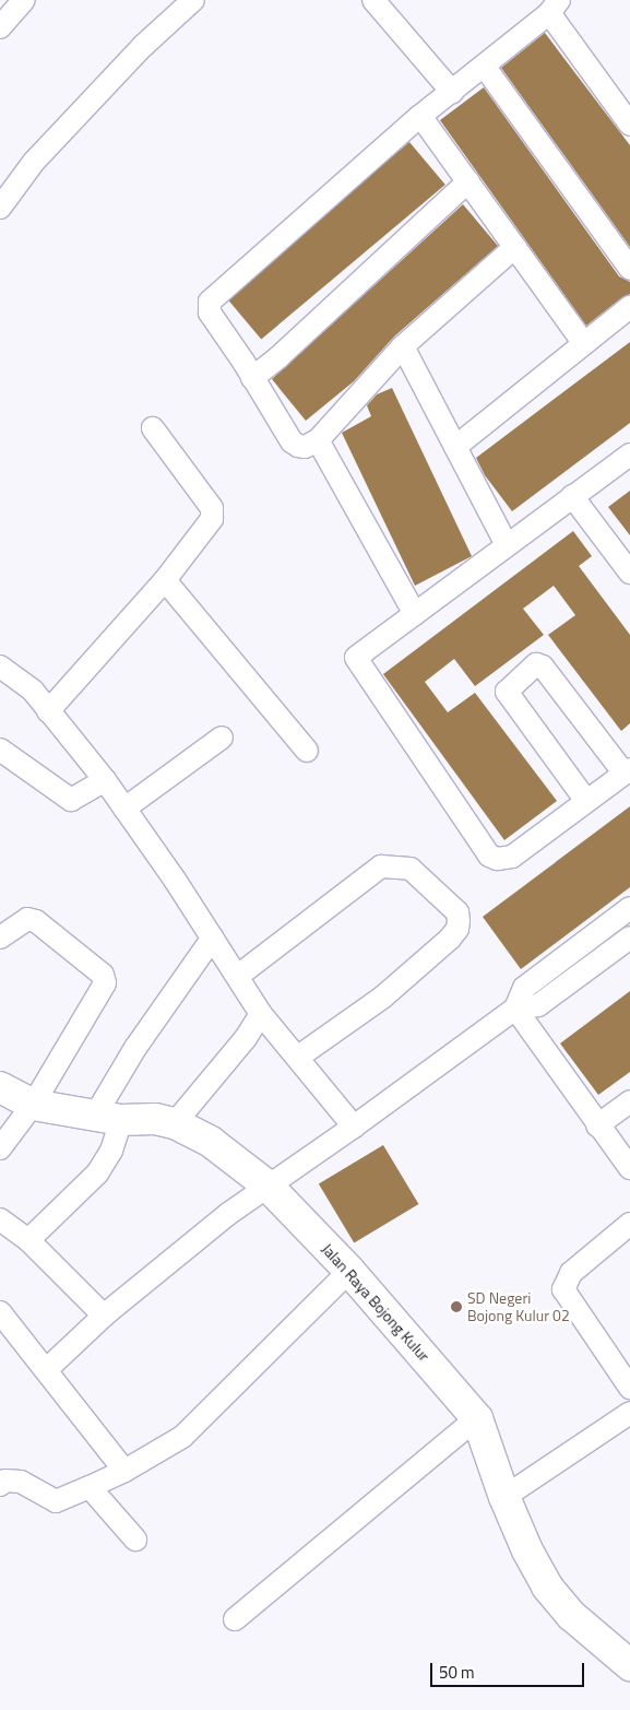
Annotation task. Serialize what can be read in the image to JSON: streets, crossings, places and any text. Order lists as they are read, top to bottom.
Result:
{
  "streets": {
    "main road": ["Jalan Raya Bojong Kulur"]
  },
  "places": ["SD Negeri Bojong Kulur 02"],
  "scale_bar": "50 m"
}
